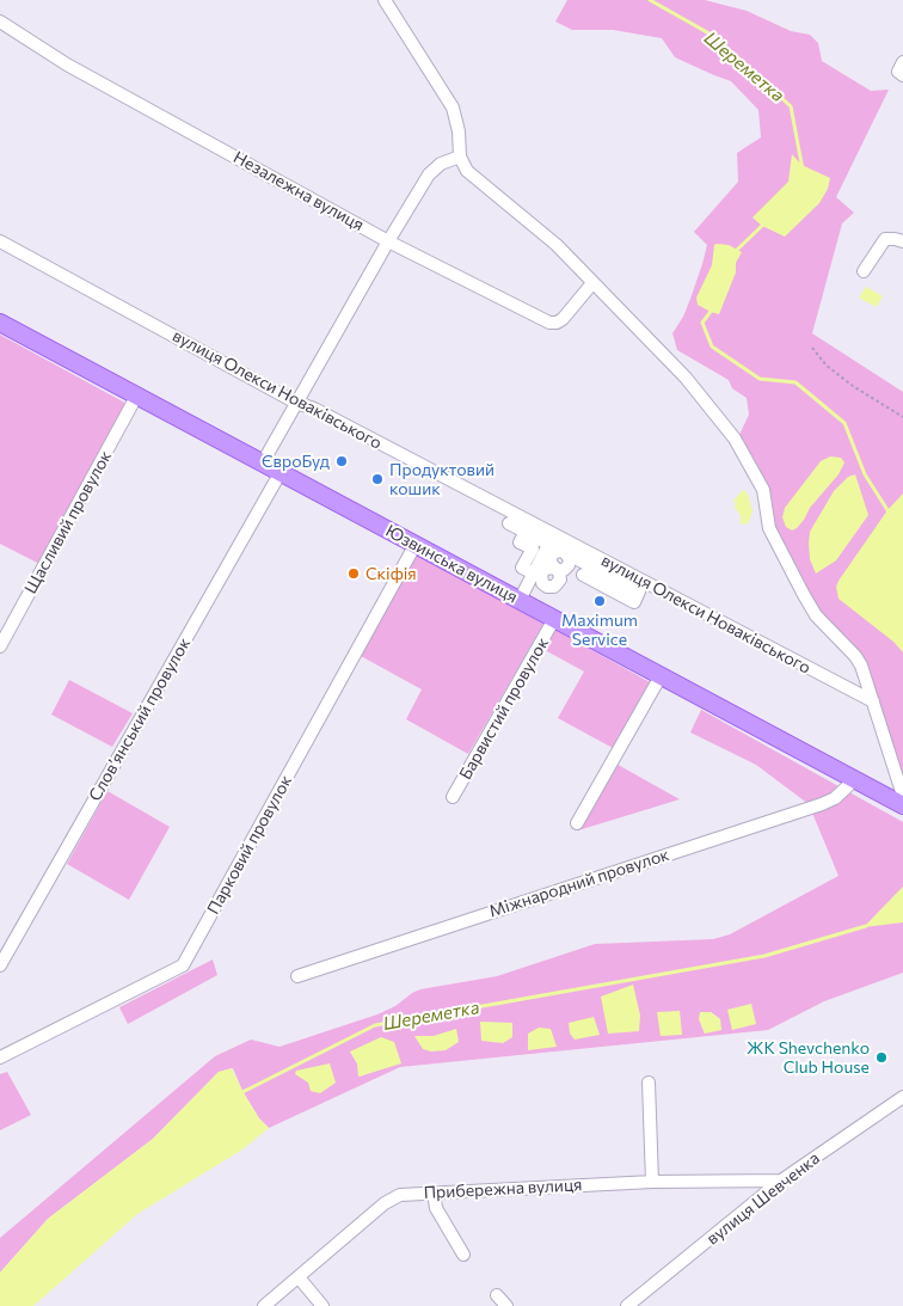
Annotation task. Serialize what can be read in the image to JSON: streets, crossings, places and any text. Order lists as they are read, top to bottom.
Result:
{
  "streets": {
    "main road": ["Юзвинська вулиця"],
    "street": [
      "Незалежна вулиця",
      "вулиця Олекси Новаківського",
      "Щасливий провулок",
      "Барвистий провулок",
      "Словʼянський провулок",
      "Парковий провулок",
      "Міжнародний провулок",
      "Прибережна вулиця",
      "вулиця Шевченка"
    ]
  },
  "crossings": [
    ["Щасливий провулок", "Юзвинська вулиця"],
    ["Юзвинська вулиця", "Барвистий провулок"],
    ["Юзвинська вулиця", "Словʼянський провулок"],
    ["Юзвинська вулиця", "Парковий провулок"],
    ["Юзвинська вулиця", "Міжнародний провулок"],
    ["Прибережна вулиця", "вулиця Шевченка"]
  ],
  "water": ["Шереметка"],
  "places": [
    "ЄвроБуд",
    "Продуктовий кошик",
    "Скіфія",
    "Maximum Service",
    "ЖК Shevchenko Club House"
  ]
}
